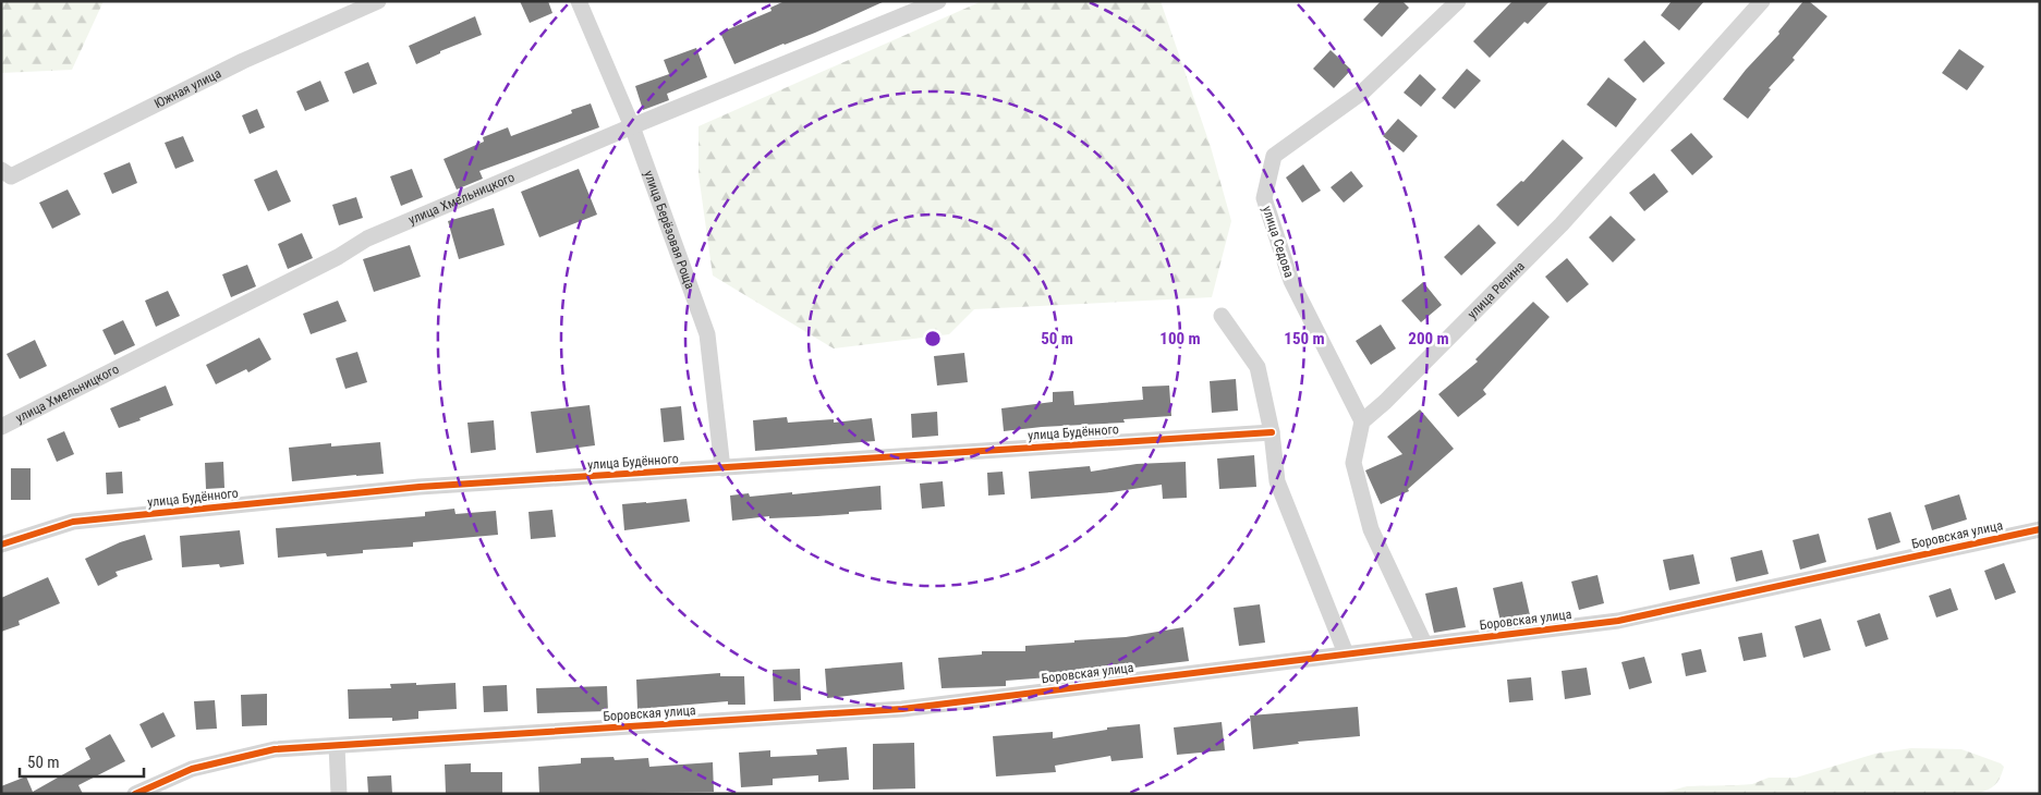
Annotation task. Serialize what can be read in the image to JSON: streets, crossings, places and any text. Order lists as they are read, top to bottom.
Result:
{
  "streets": {
    "street": [
      "Южная улица",
      "улица Хмельницкого",
      "улица Берёзовая Роща",
      "улица Седова",
      "улица Репина",
      "улица Будённого",
      "Боровская улица"
    ]
  },
  "crossings": [
    ["улица Хмельницкого", "улица Берёзовая Роща"],
    ["улица Берёзовая Роща", "улица Будённого"],
    ["улица Седова", "улица Репина"]
  ],
  "scale_bar": "50 m",
  "rings": [
    "50 m",
    "100 m",
    "150 m",
    "200 m"
  ]
}
